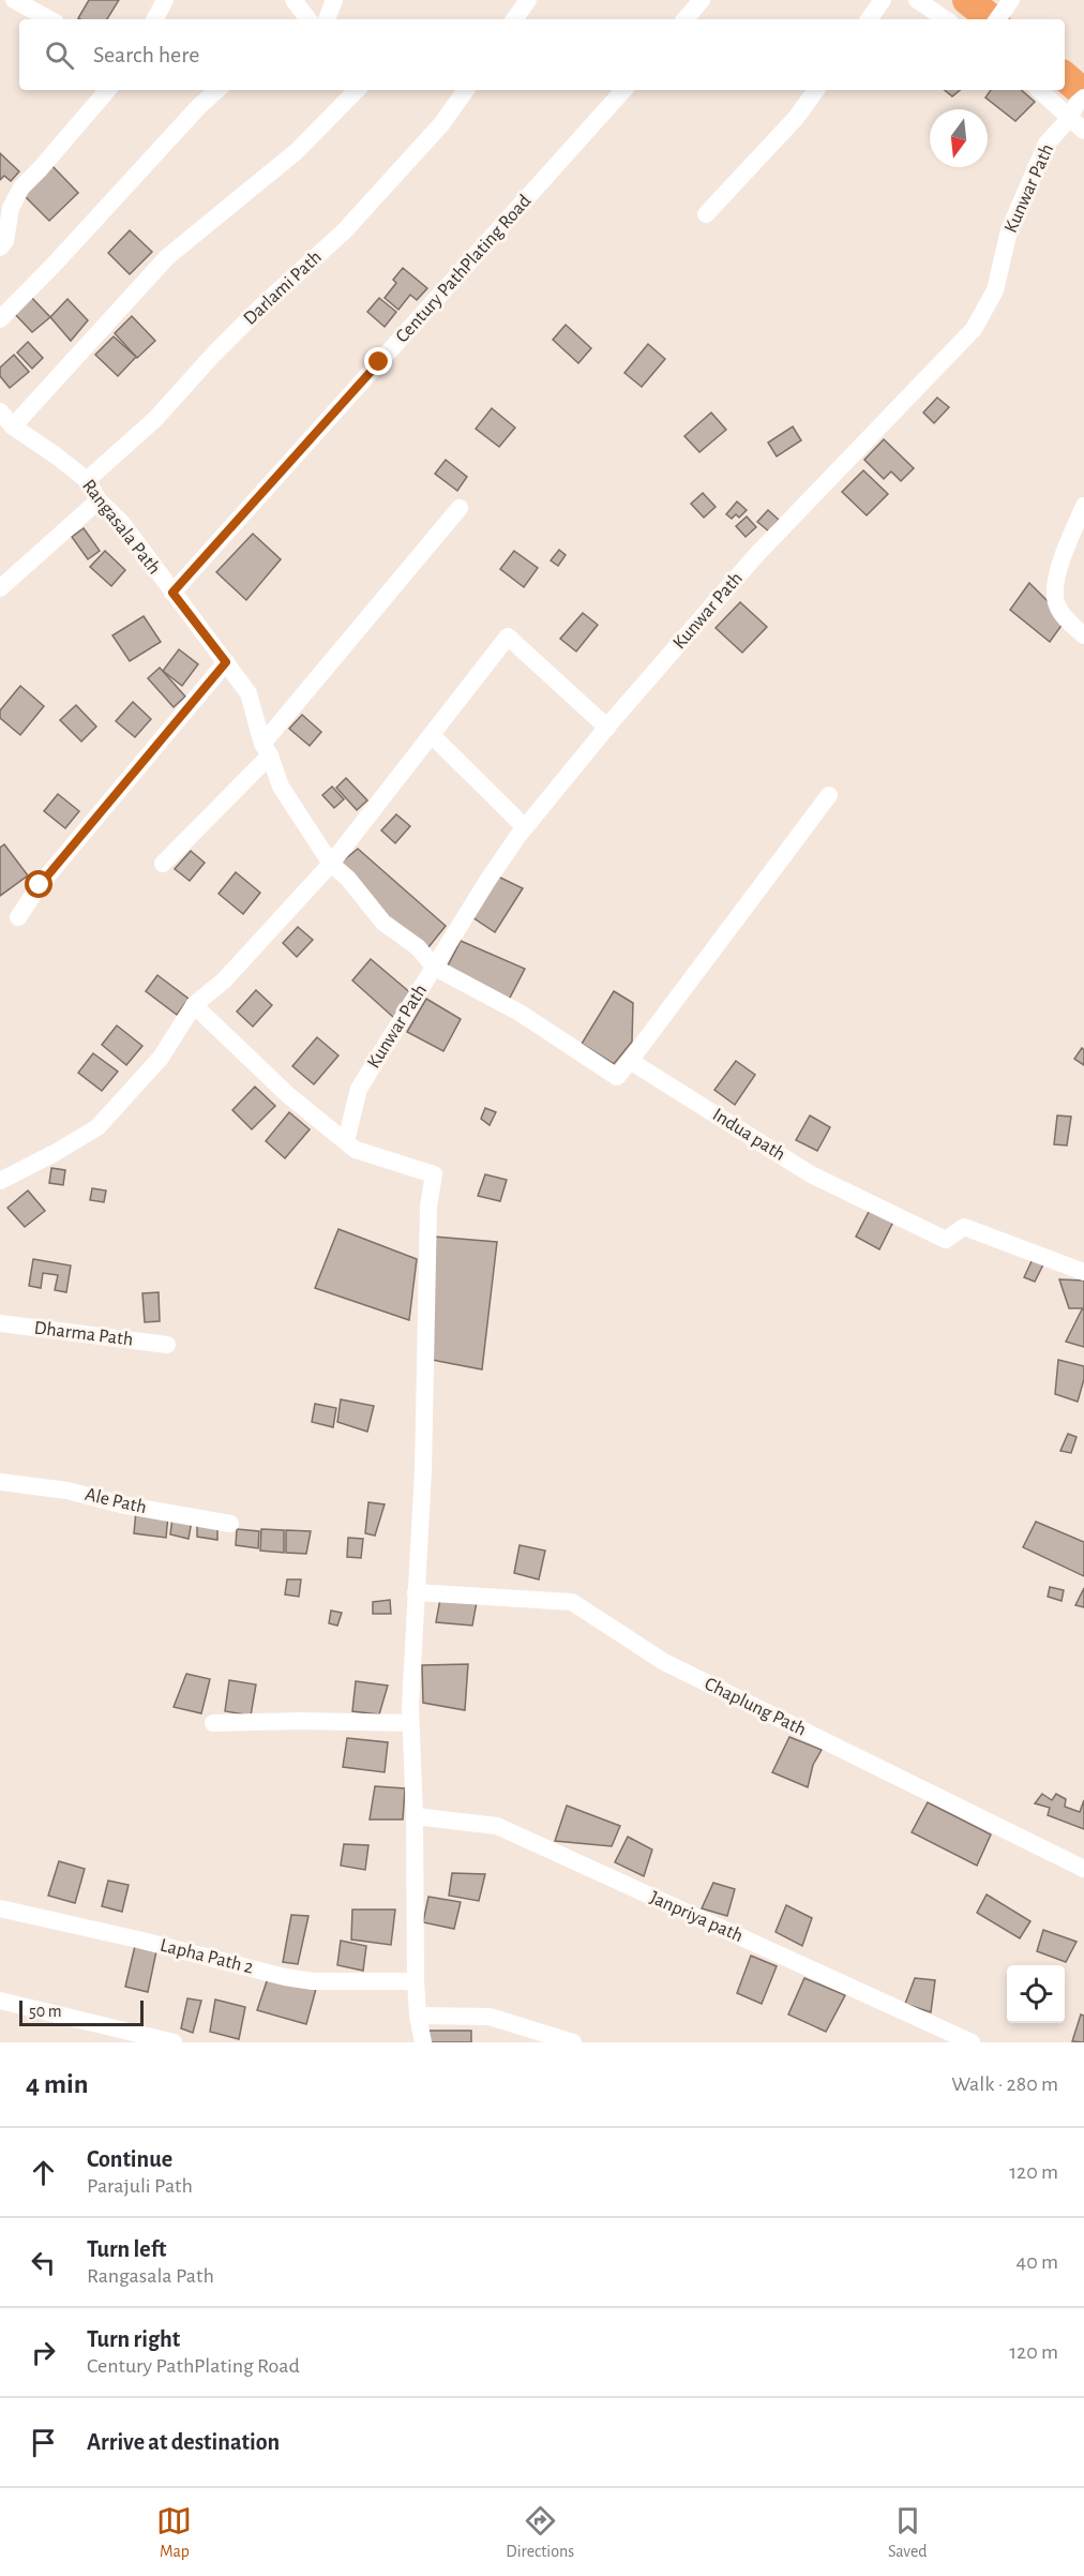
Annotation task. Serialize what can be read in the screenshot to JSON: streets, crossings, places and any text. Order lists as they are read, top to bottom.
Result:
{
  "streets": {
    "street": [
      "Kunwar Path",
      "Century PathPlating Road",
      "Darlami Path",
      "Rangasala Path",
      "Indua path",
      "Dharma Path",
      "Ale Path",
      "Chaplung Path",
      "Janpriya path",
      "Lapha Path 2"
    ]
  },
  "crossings": [
    ["Kunwar Path", "Rangasala Path"],
    ["Century PathPlating Road", "Rangasala Path"],
    ["Darlami Path", "Rangasala Path"]
  ],
  "scale_bar": "50 m",
  "north": "bottom",
  "page": {
    "search": "Search here",
    "scale": "50 m",
    "heading": ["4 min", "Walk · 280 m"],
    "list": [
      ["Continue", "Parajuli Path", "120 m"],
      ["Turn left", "Rangasala Path", "40 m"],
      ["Turn right", "Century PathPlating Road", "120 m"],
      "Arrive at destination"
    ],
    "nav": ["Map", "Directions", "Saved"]
  }
}
